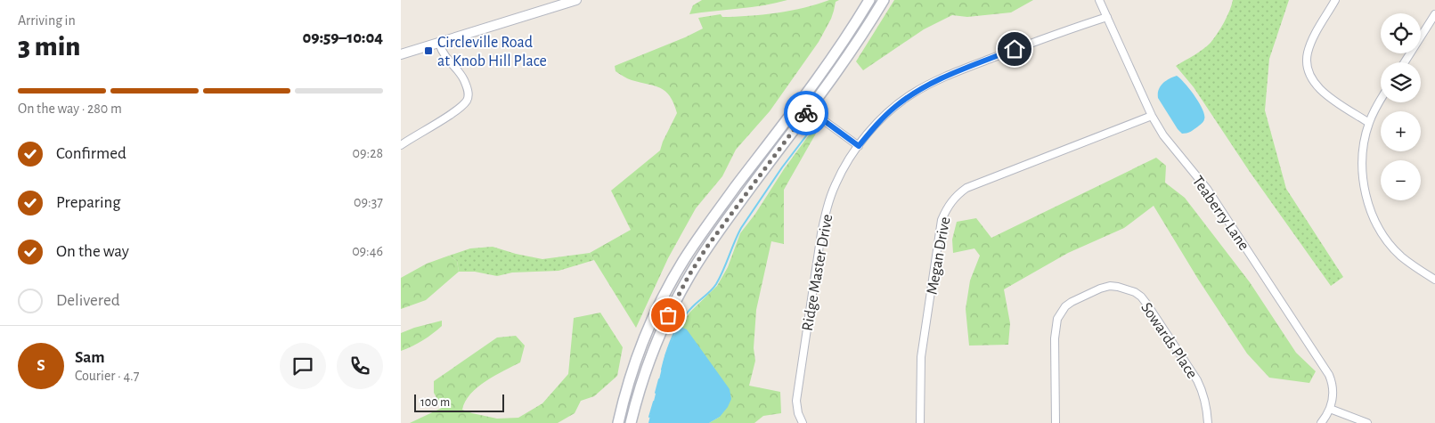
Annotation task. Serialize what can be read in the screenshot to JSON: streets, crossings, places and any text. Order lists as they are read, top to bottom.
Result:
{
  "streets": {
    "street": [
      "Teaberry Lane",
      "Megan Drive",
      "Ridge Master Drive",
      "Sowards Place"
    ]
  },
  "crossings": [
    ["Teaberry Lane", "Megan Drive"],
    ["Teaberry Lane", "Ridge Master Drive"]
  ],
  "places": {
    "transit": ["Circleville Road at Knob Hill Place"]
  },
  "scale_bar": "100 m",
  "page": {
    "heading": ["3 min", "Arriving in", "09:59–10:04"],
    "panel": ["Sam", "Courier · 4.7"],
    "map_buttons": ["+", "−"],
    "bar": "On the way · 280 m",
    "list": [
      ["Confirmed", "09:28"],
      ["Preparing", "09:37"],
      ["On the way", "09:46"],
      "Delivered"
    ],
    "round": "S",
    "scale": "100 m"
  }
}
